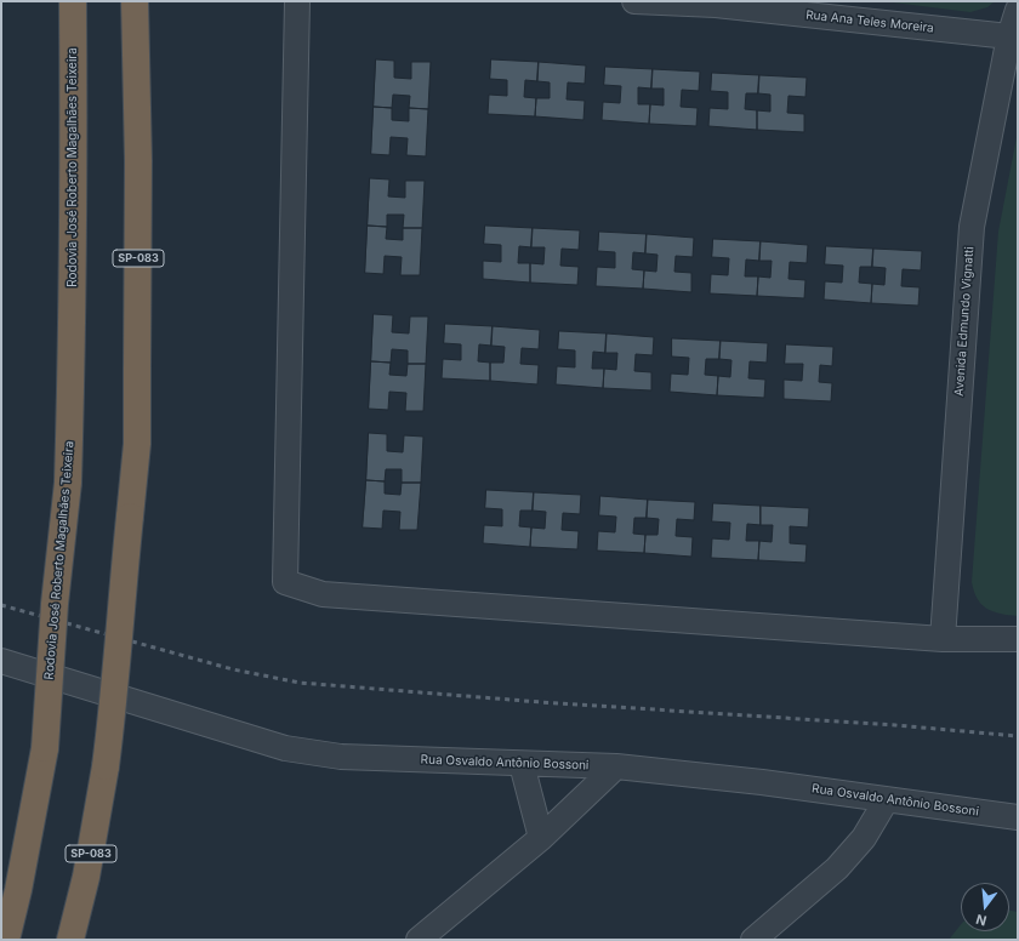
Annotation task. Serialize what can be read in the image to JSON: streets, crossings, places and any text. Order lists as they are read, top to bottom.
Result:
{
  "streets": {
    "highway": ["Rodovia José Roberto Magalhães Teixeira", "SP-083"],
    "street": ["Rua Ana Teles Moreira", "Avenida Edmundo Vignatti", "Rua Osvaldo Antônio Bossoni"]
  },
  "crossings": [
    ["Rua Ana Teles Moreira", "Avenida Edmundo Vignatti"]
  ],
  "north": "bottom"
}
